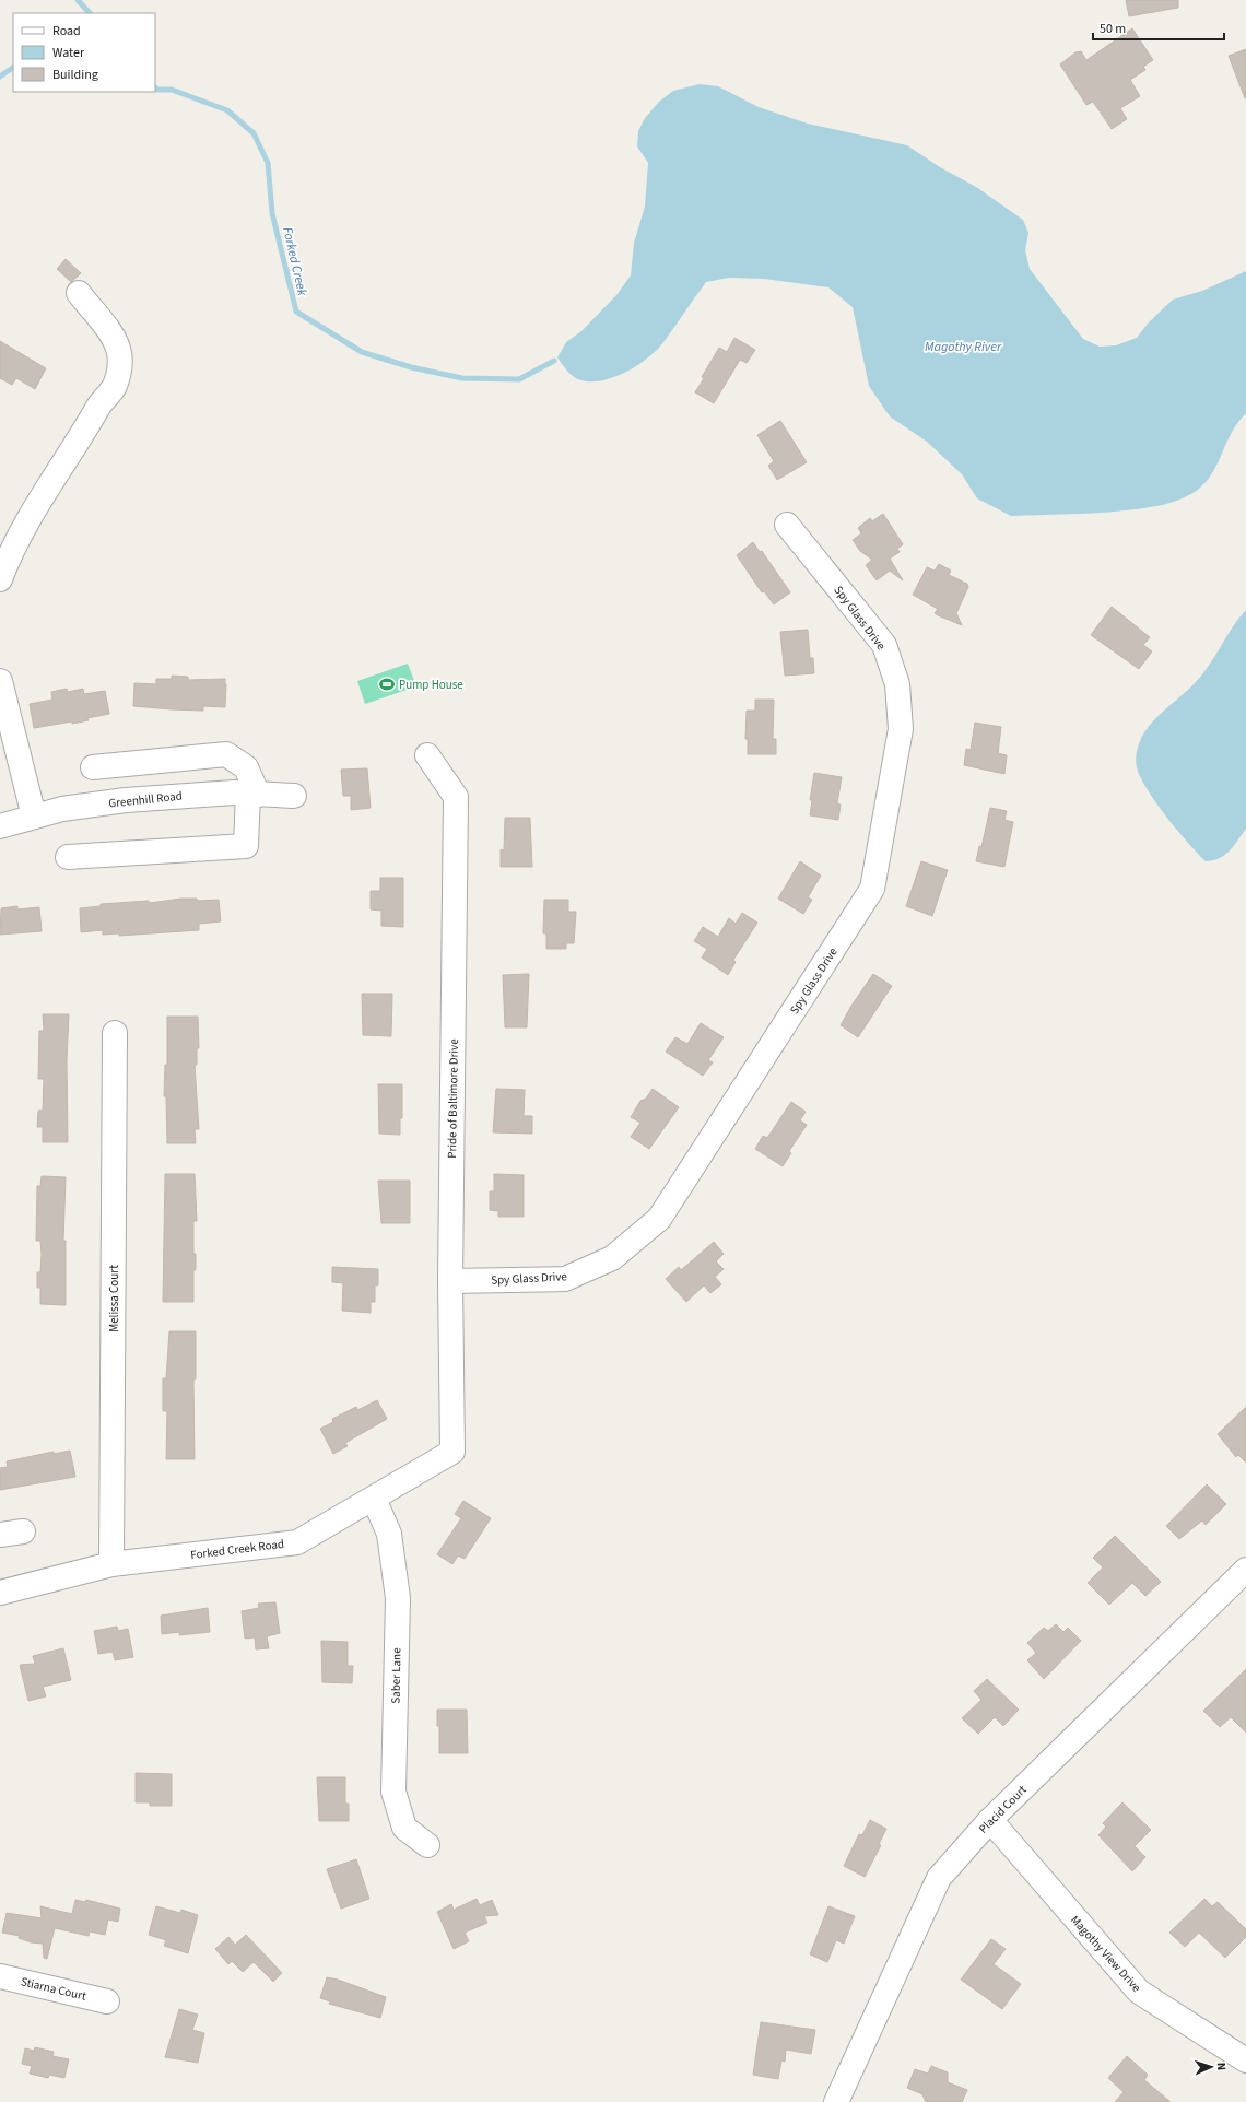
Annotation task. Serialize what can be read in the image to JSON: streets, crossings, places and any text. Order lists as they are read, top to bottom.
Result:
{
  "streets": {
    "street": [
      "Spy Glass Drive",
      "Greenhill Road",
      "Pride of Baltimore Drive",
      "Melissa Court",
      "Forked Creek Road",
      "Saber Lane",
      "Placid Court",
      "Magothy View Drive",
      "Stiarna Court"
    ]
  },
  "crossings": [
    ["Spy Glass Drive", "Pride of Baltimore Drive"],
    ["Pride of Baltimore Drive", "Forked Creek Road"],
    ["Melissa Court", "Forked Creek Road"],
    ["Forked Creek Road", "Saber Lane"],
    ["Placid Court", "Magothy View Drive"]
  ],
  "water": ["Forked Creek", "Magothy River"],
  "places": {
    "sports": ["Pump House"]
  },
  "legend": ["Road", "Water", "Building"],
  "scale_bar": "50 m",
  "north": "right"
}
